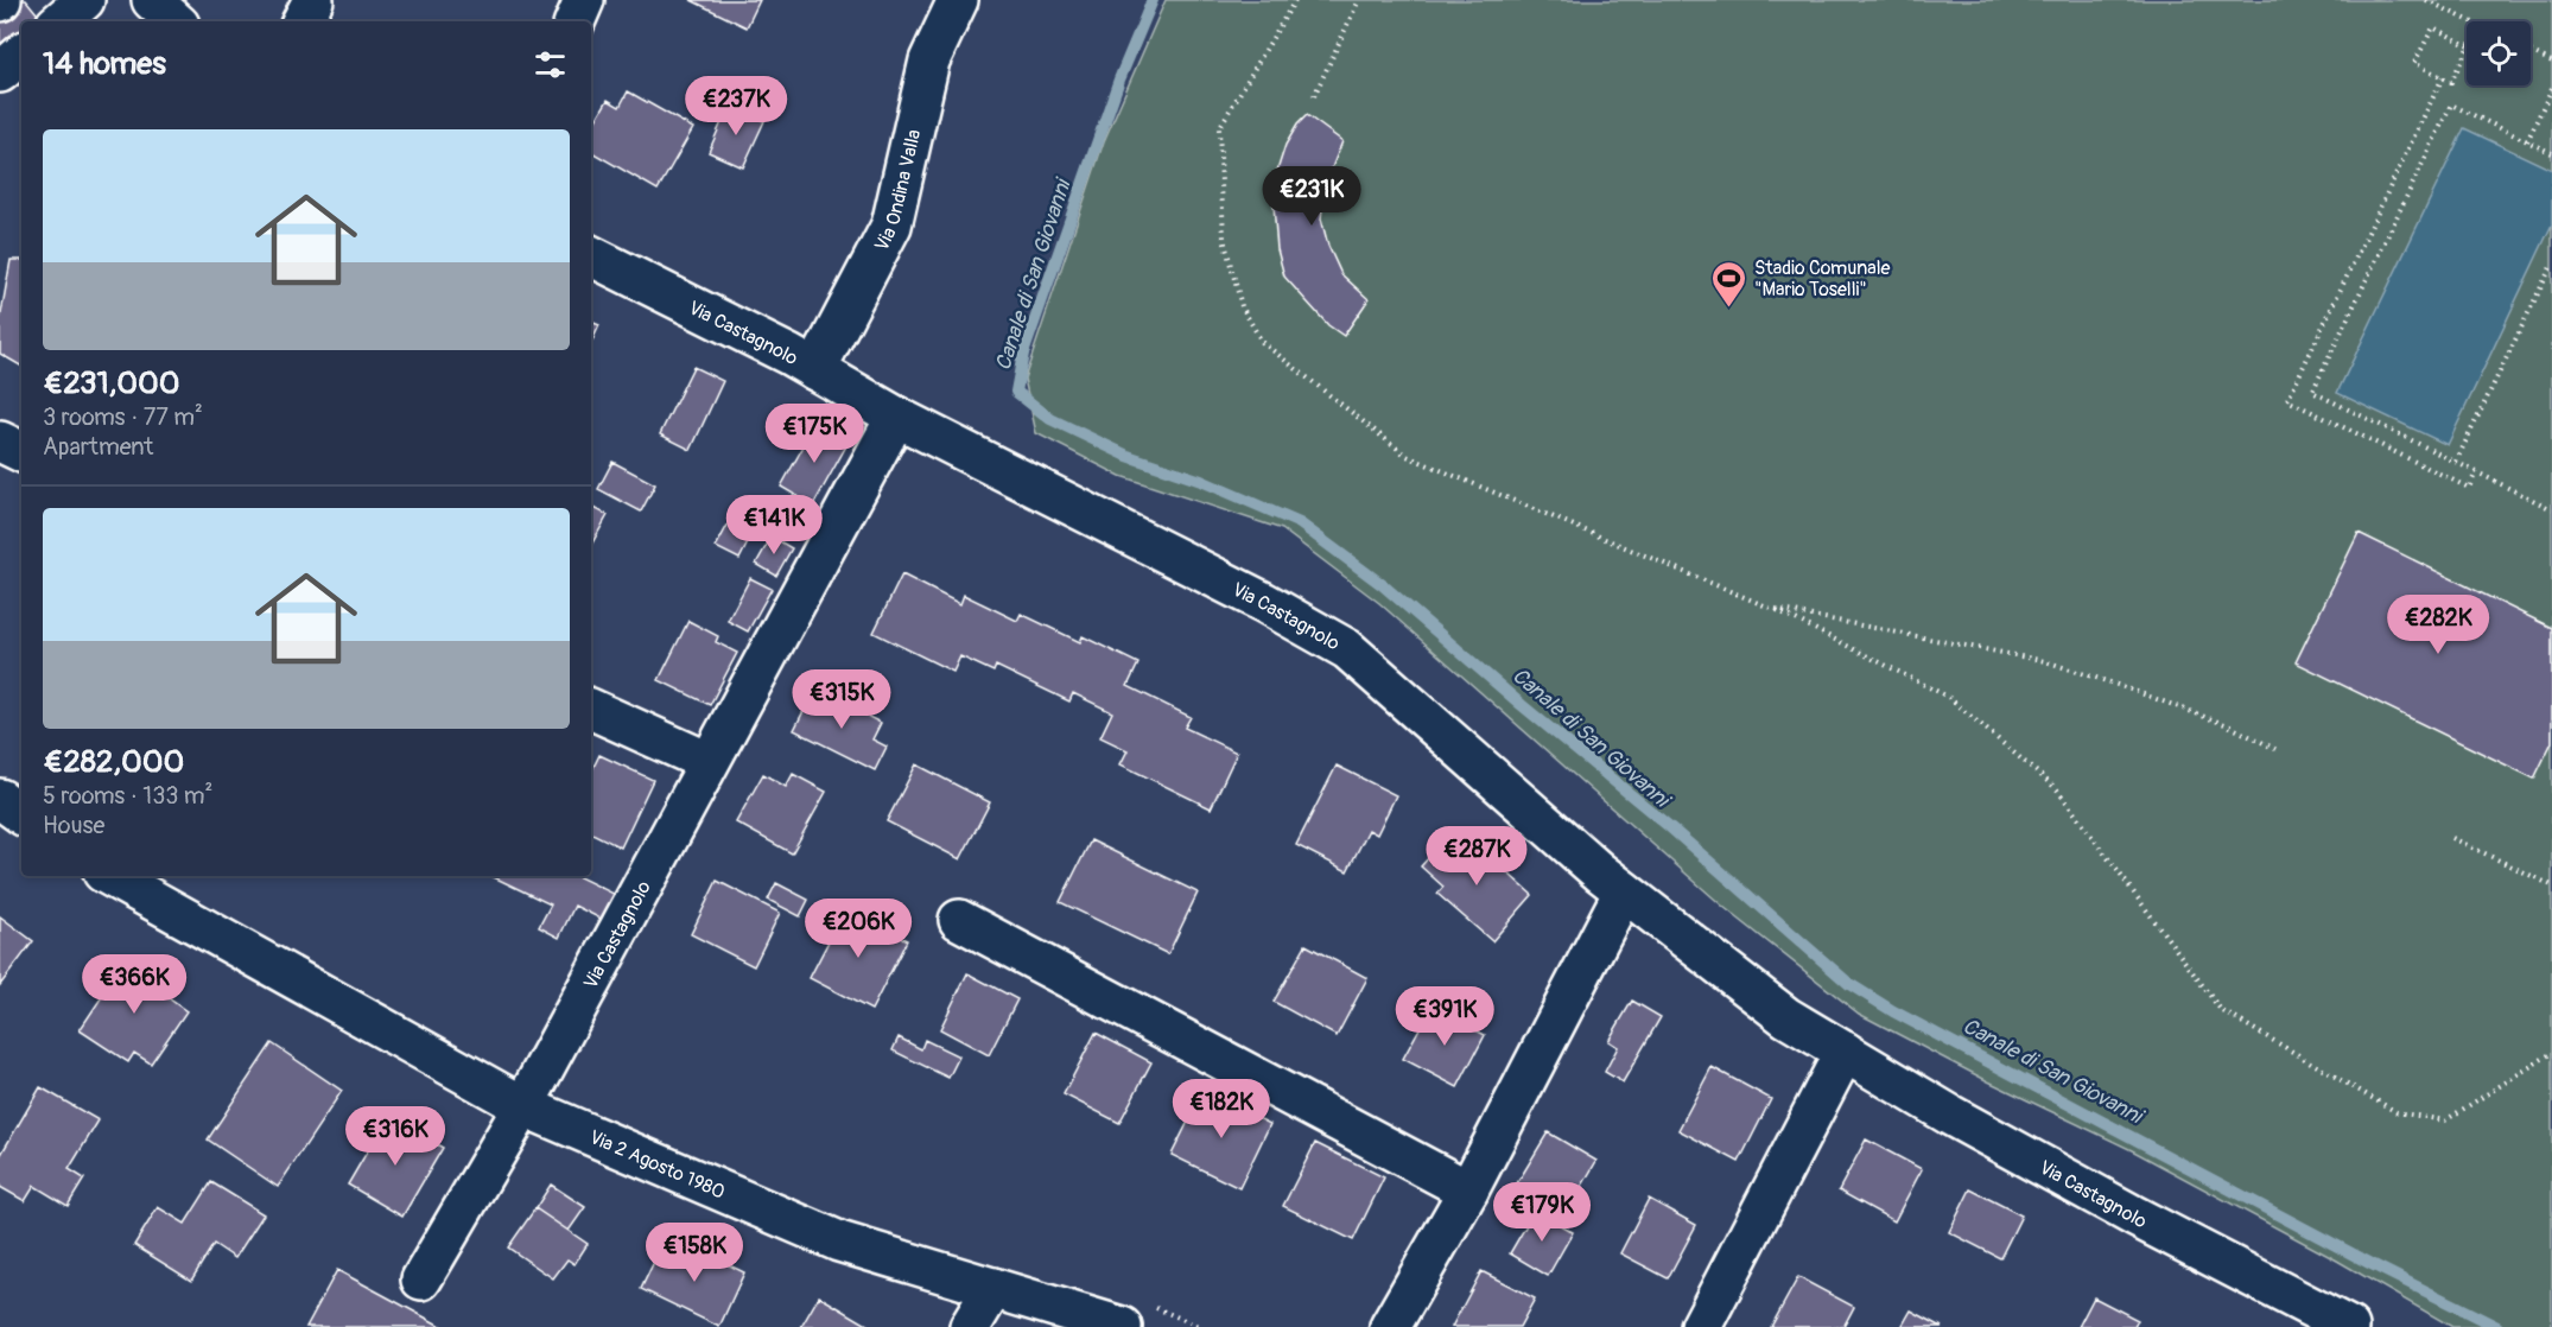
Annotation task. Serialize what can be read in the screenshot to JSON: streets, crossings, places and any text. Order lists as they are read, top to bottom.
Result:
{
  "streets": {
    "street": ["Via Ondina Valla", "Via Castagnolo", "Via 2 Agosto 1980"]
  },
  "crossings": [
    ["Via Ondina Valla", "Via Castagnolo"],
    ["Via Castagnolo", "Via 2 Agosto 1980"]
  ],
  "water": ["Canale di San Giovanni"],
  "places": {
    "sports": ["Stadio Comunale \"Mario Toselli\""]
  },
  "page": {
    "heading": "14 homes",
    "price": [
      "€237K",
      "€231K",
      "€175K",
      "€141K",
      "€282K",
      "€315K",
      "€287K",
      "€206K",
      "€366K",
      "€391K",
      "€182K",
      "€316K",
      "€179K",
      "€158K"
    ],
    "list": [
      {
        "name": "€231,000",
        "note": "3 rooms · 77 m² · Apartment"
      },
      {
        "name": "€282,000",
        "note": "5 rooms · 133 m² · House"
      }
    ]
  }
}
